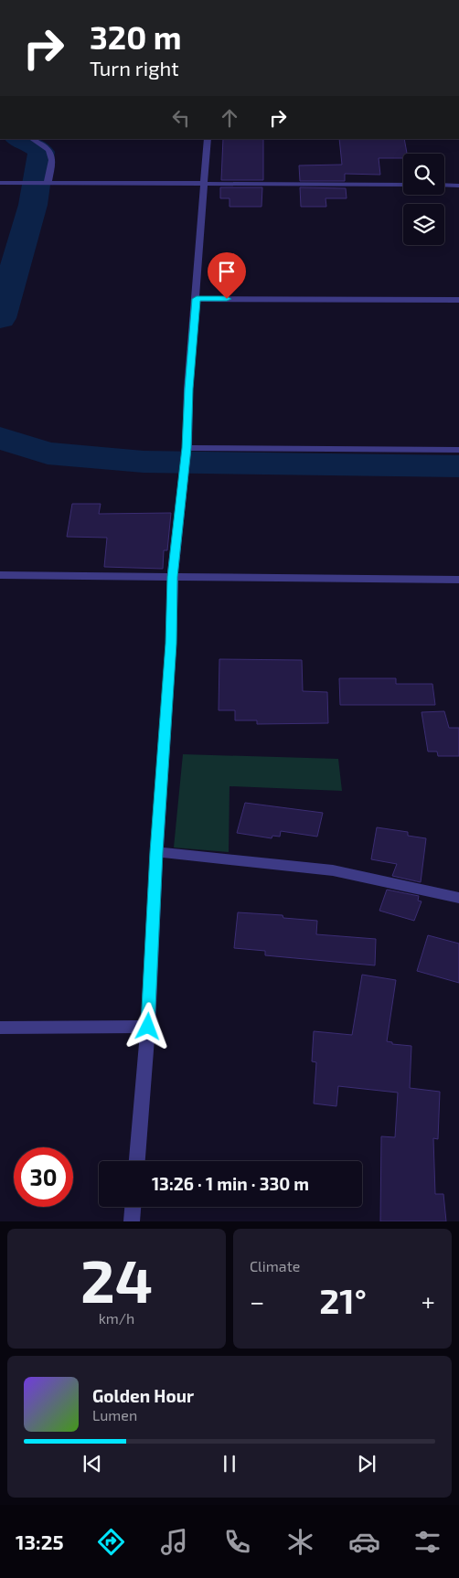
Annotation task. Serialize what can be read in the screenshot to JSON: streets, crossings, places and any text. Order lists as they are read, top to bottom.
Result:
{
  "page": {
    "turn": ["320 m", "Turn right"],
    "limit": "30",
    "trip": "13:26 · 1 min · 330 m",
    "tile": [
      ["24", "km/h"],
      "Climate"
    ],
    "heat": ["−", "21°", "+"],
    "song": ["Golden Hour", "Lumen"],
    "tabs": "13:25"
  }
}
